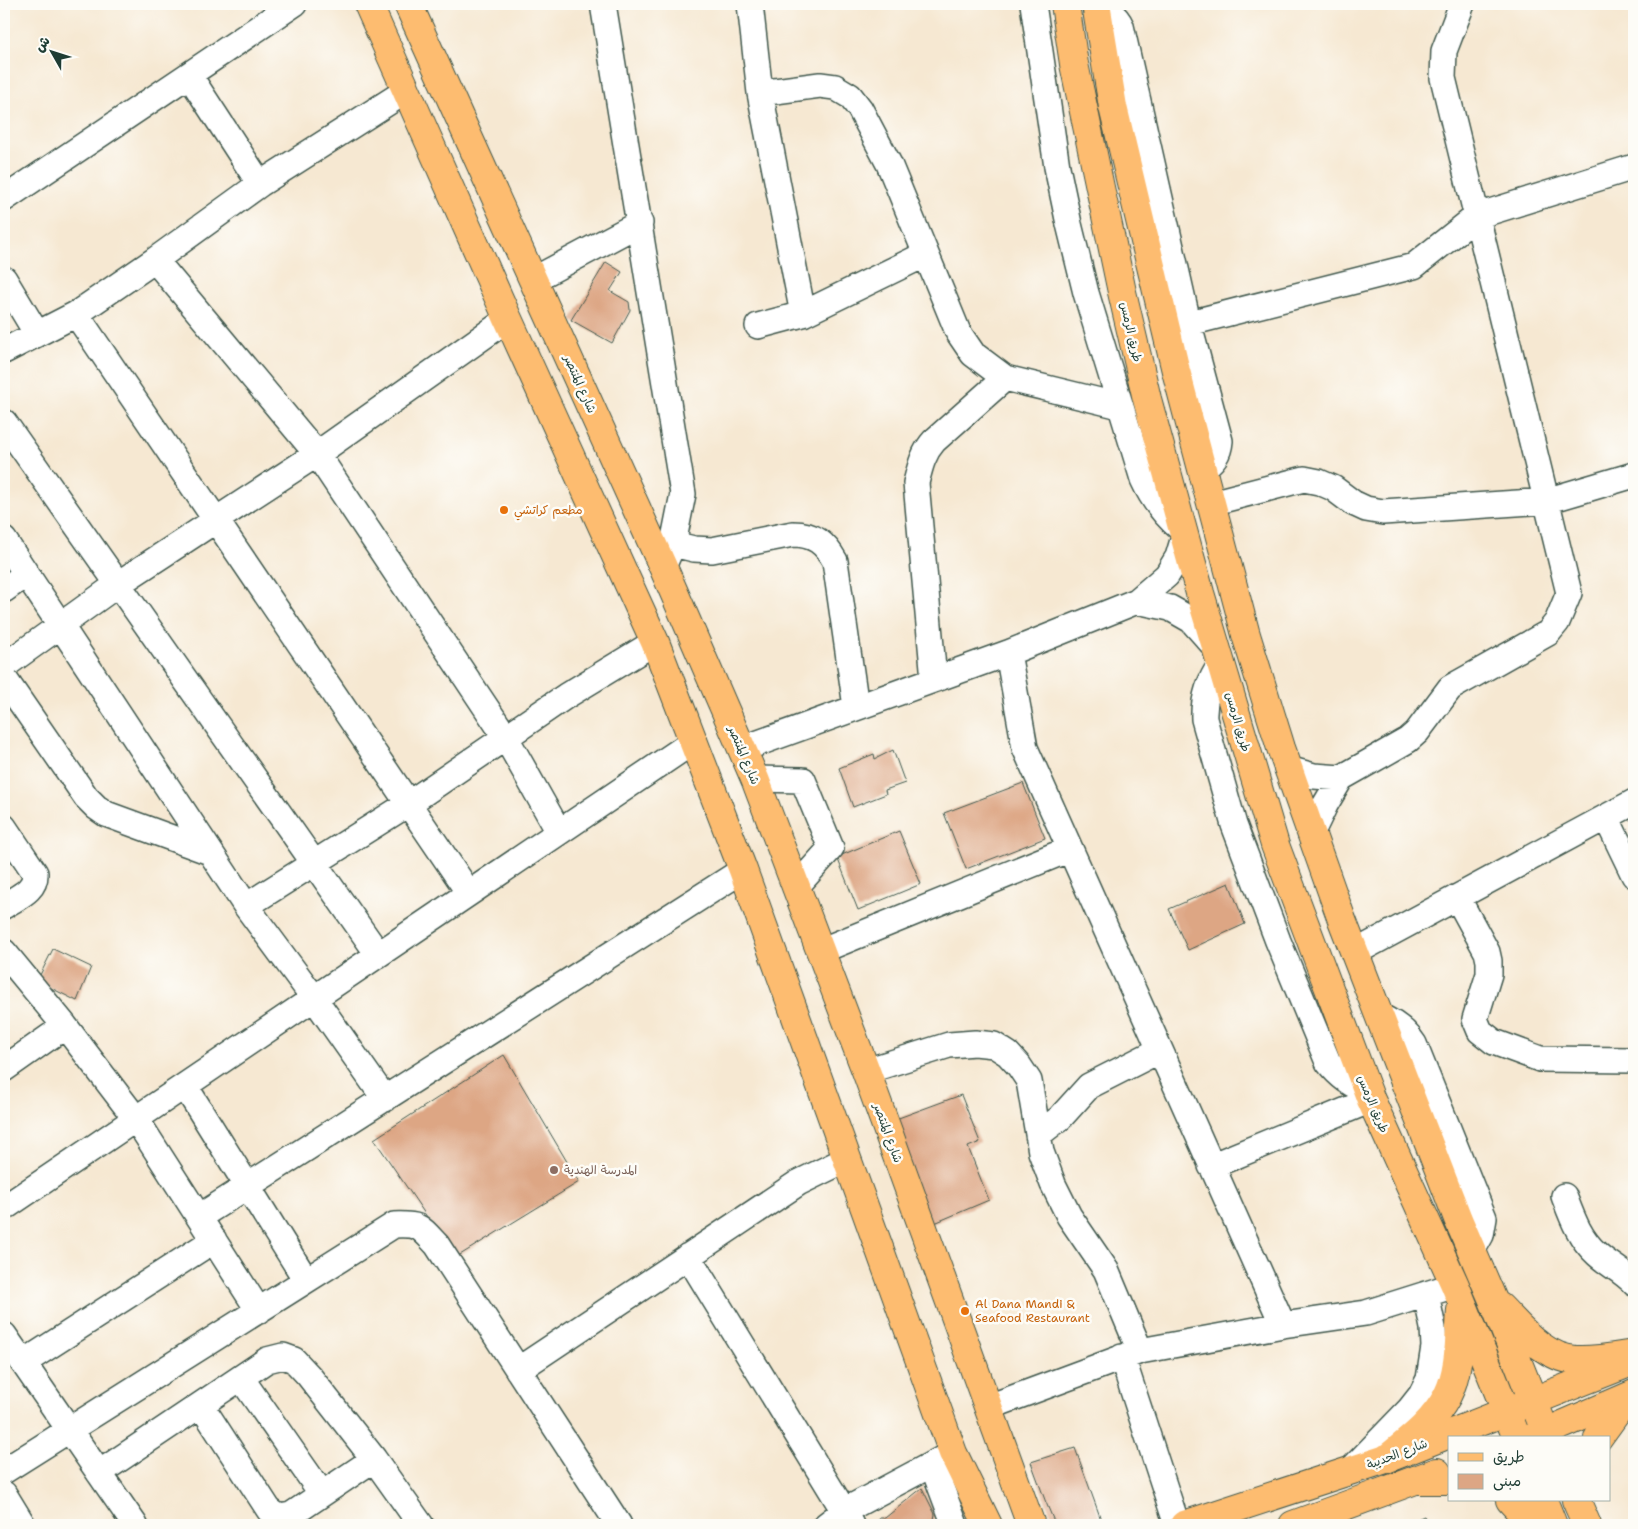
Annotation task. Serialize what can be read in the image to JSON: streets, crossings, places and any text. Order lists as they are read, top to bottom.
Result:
{
  "streets": {
    "main road": ["طريق الرمس", "شارع المنتصر", "شارع الحديبة"]
  },
  "crossings": [
    ["طريق الرمس", "شارع الحديبة"]
  ],
  "places": ["مطعم كراتشي", "المدرسة الهندية", "Al Dana Mandi & Seafood Restaurant"],
  "legend": ["طريق", "مبنى"],
  "north": "top left"
}
